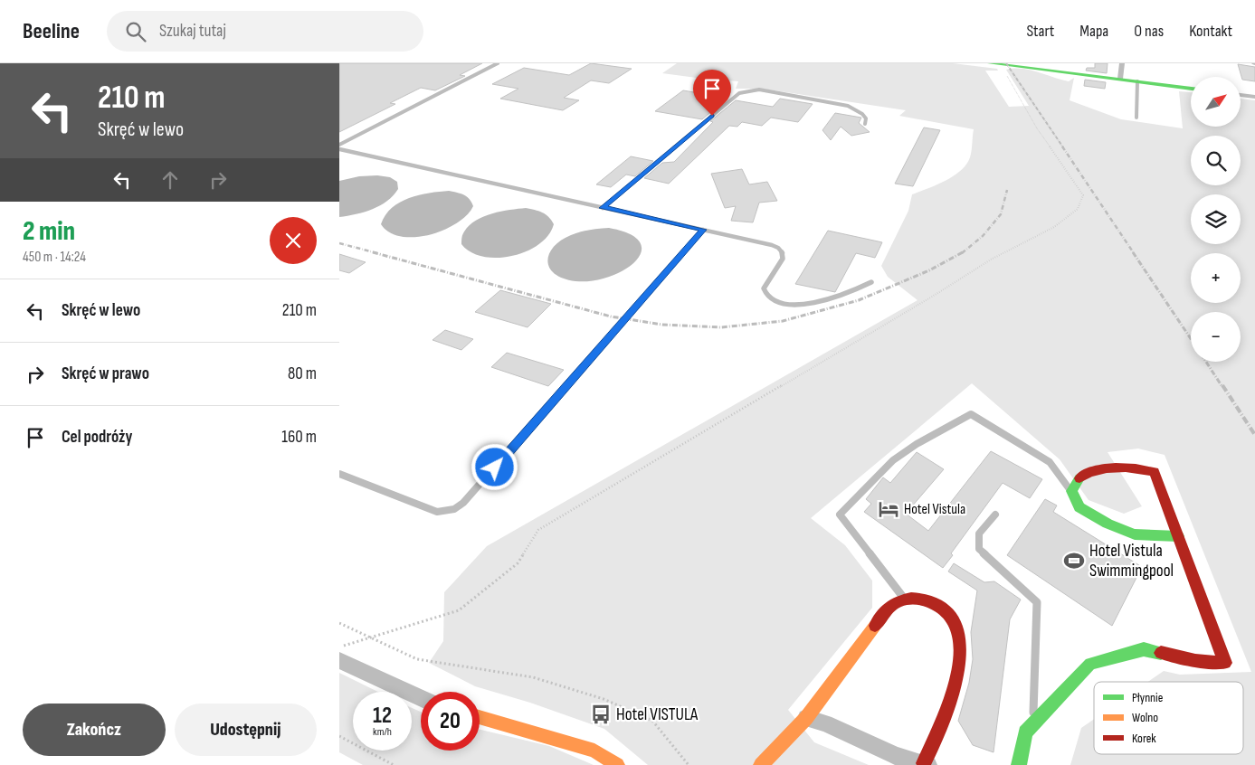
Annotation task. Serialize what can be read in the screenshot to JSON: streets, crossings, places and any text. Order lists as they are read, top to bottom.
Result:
{
  "places": {
    "hotel": ["Hotel Vistula"],
    "sports": ["Hotel Vistula Swimmingpool"],
    "bus stop": ["Hotel VISTULA"]
  },
  "legend": ["Płynnie", "Wolno", "Korek"],
  "north": "top right",
  "page": {
    "header": "Beeline",
    "search": "Szukaj tutaj",
    "nav": [
      "Start",
      "Mapa",
      "O nas",
      "Kontakt"
    ],
    "turn": ["210 m", "Skręć w lewo"],
    "map_buttons": ["+", "−"],
    "heading": ["2 min", "450 m · 14:24"],
    "list": [
      {
        "name": "Skręć w lewo",
        "value": "210 m"
      },
      {
        "name": "Skręć w prawo",
        "value": "80 m"
      },
      {
        "name": "Cel podróży",
        "value": "160 m"
      }
    ],
    "speed": "12 km/h",
    "limit": "20",
    "buttons": ["Zakończ", "Udostępnij"]
  }
}
